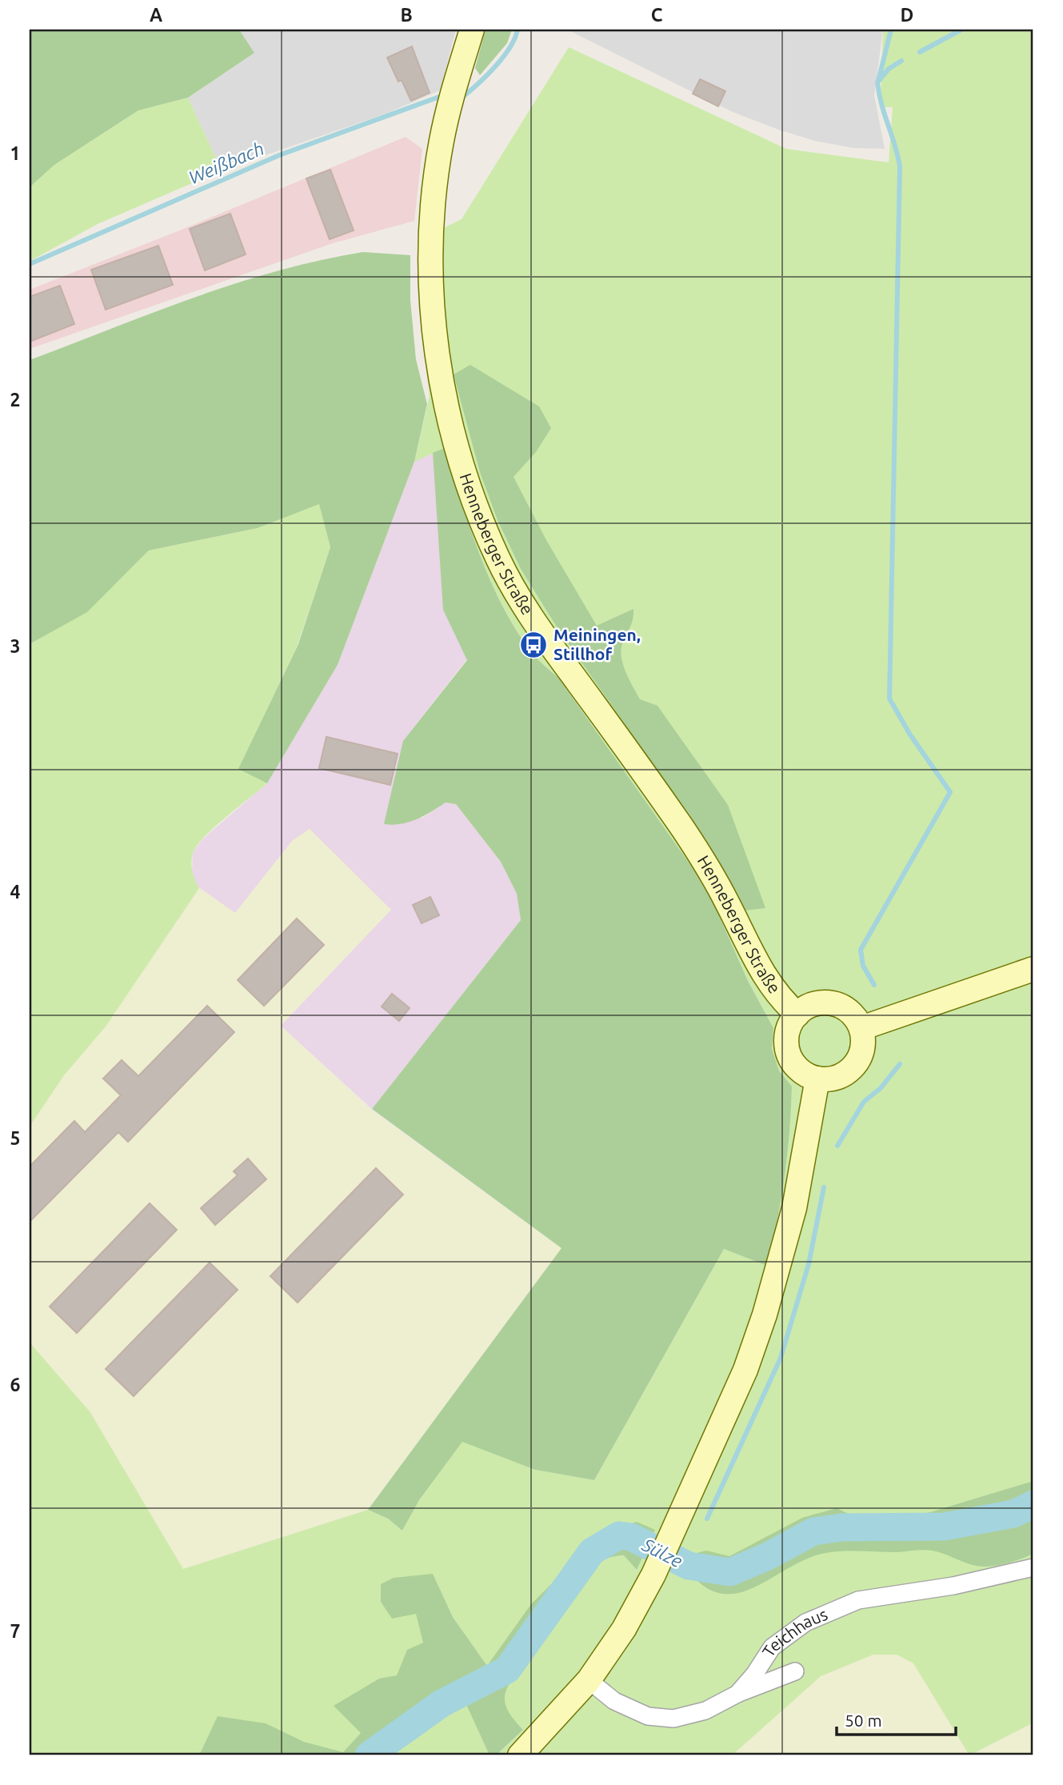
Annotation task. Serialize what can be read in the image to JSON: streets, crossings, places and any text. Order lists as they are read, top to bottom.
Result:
{
  "streets": {
    "main road": ["Henneberger Straße"],
    "street": ["Teichhaus"]
  },
  "water": ["Weißbach", "Sülze"],
  "places": {
    "bus stop": ["Meiningen, Stillhof"]
  },
  "scale_bar": "50 m",
  "grid": {
    "columns": [
      "A",
      "B",
      "C",
      "D"
    ],
    "rows": [
      "1",
      "2",
      "3",
      "4",
      "5",
      "6",
      "7"
    ]
  }
}
